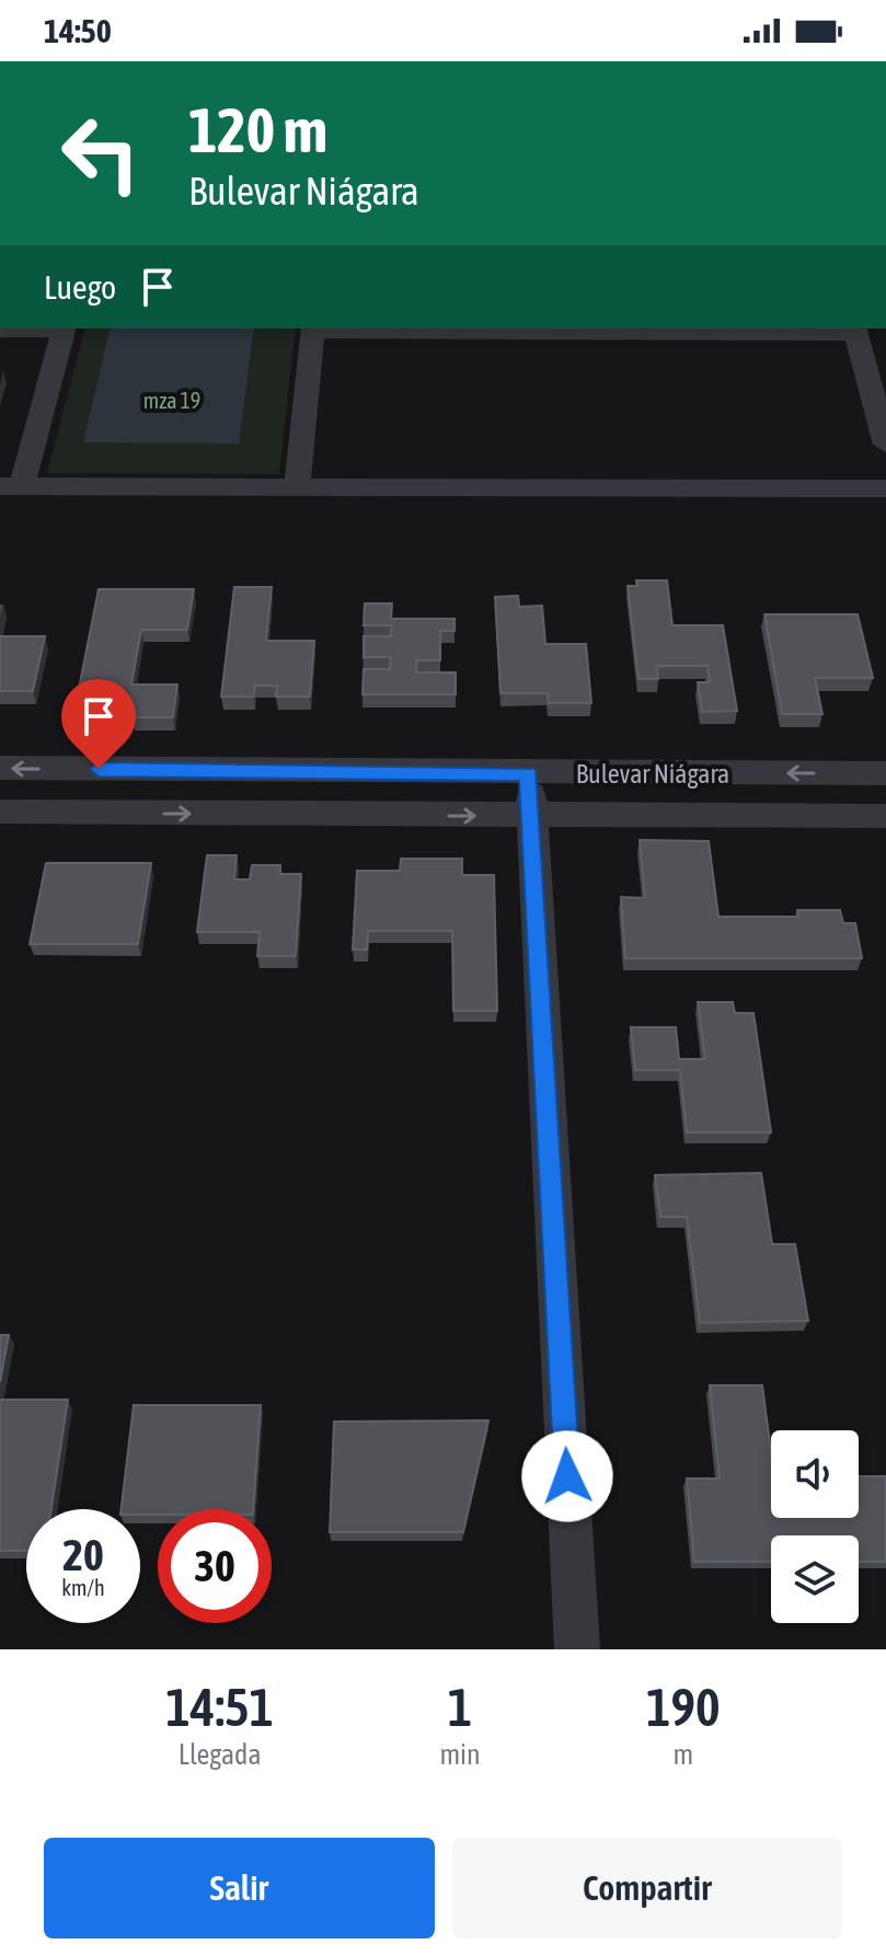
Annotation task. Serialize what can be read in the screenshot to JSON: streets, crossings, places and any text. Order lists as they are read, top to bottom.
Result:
{
  "streets": {
    "street": ["Bulevar Niágara"]
  },
  "parks": ["mza 19"],
  "page": {
    "status": "14:50",
    "turn": ["120 m", "Bulevar Niágara"],
    "then": "Luego",
    "speed": "20 km/h",
    "limit": "30",
    "eta": [
      "14:51",
      "Llegada",
      "1",
      "min",
      "190",
      "m"
    ],
    "buttons": ["Salir", "Compartir"]
  }
}
